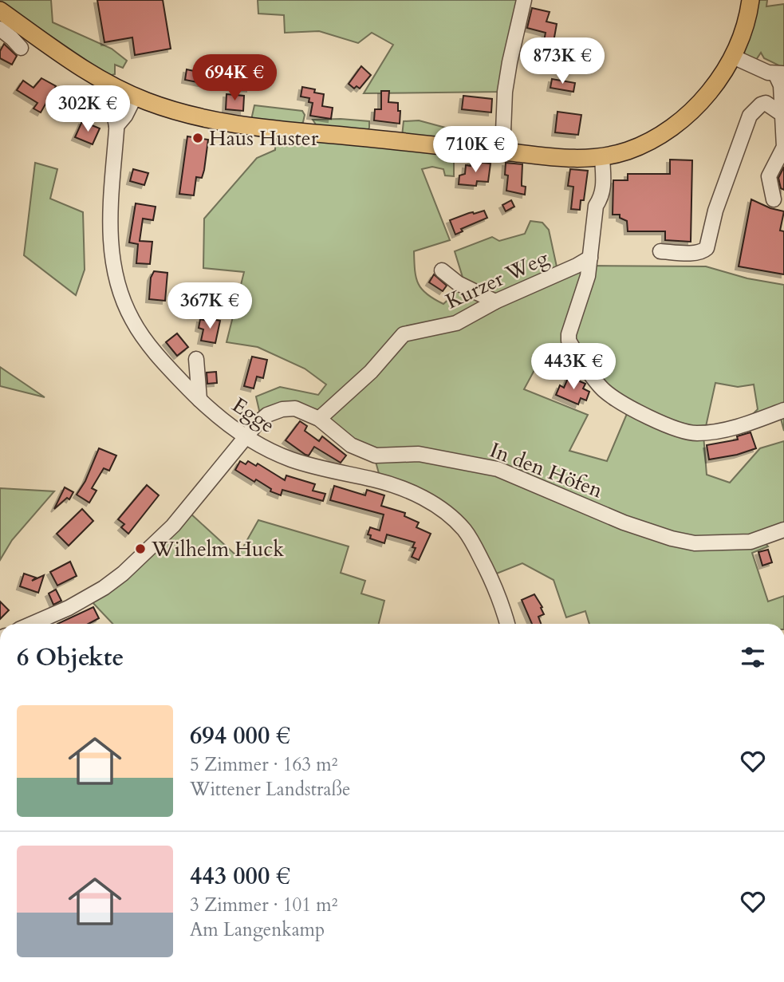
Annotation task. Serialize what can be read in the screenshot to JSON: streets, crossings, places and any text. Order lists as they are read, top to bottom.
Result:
{
  "streets": {
    "street": ["Kurzer Weg", "Egge", "In den Höfen"]
  },
  "crossings": [
    ["Kurzer Weg", "In den Höfen"],
    ["Egge", "In den Höfen"]
  ],
  "places": ["Haus Huster", "Wilhelm Huck"],
  "page": {
    "price": [
      "873K €",
      "694K €",
      "302K €",
      "710K €",
      "367K €",
      "443K €"
    ],
    "heading": "6 Objekte",
    "list": [
      {
        "name": "694 000 €",
        "note": "5 Zimmer · 163 m² · Wittener Landstraße"
      },
      {
        "name": "443 000 €",
        "note": "3 Zimmer · 101 m² · Am Langenkamp"
      }
    ]
  }
}
